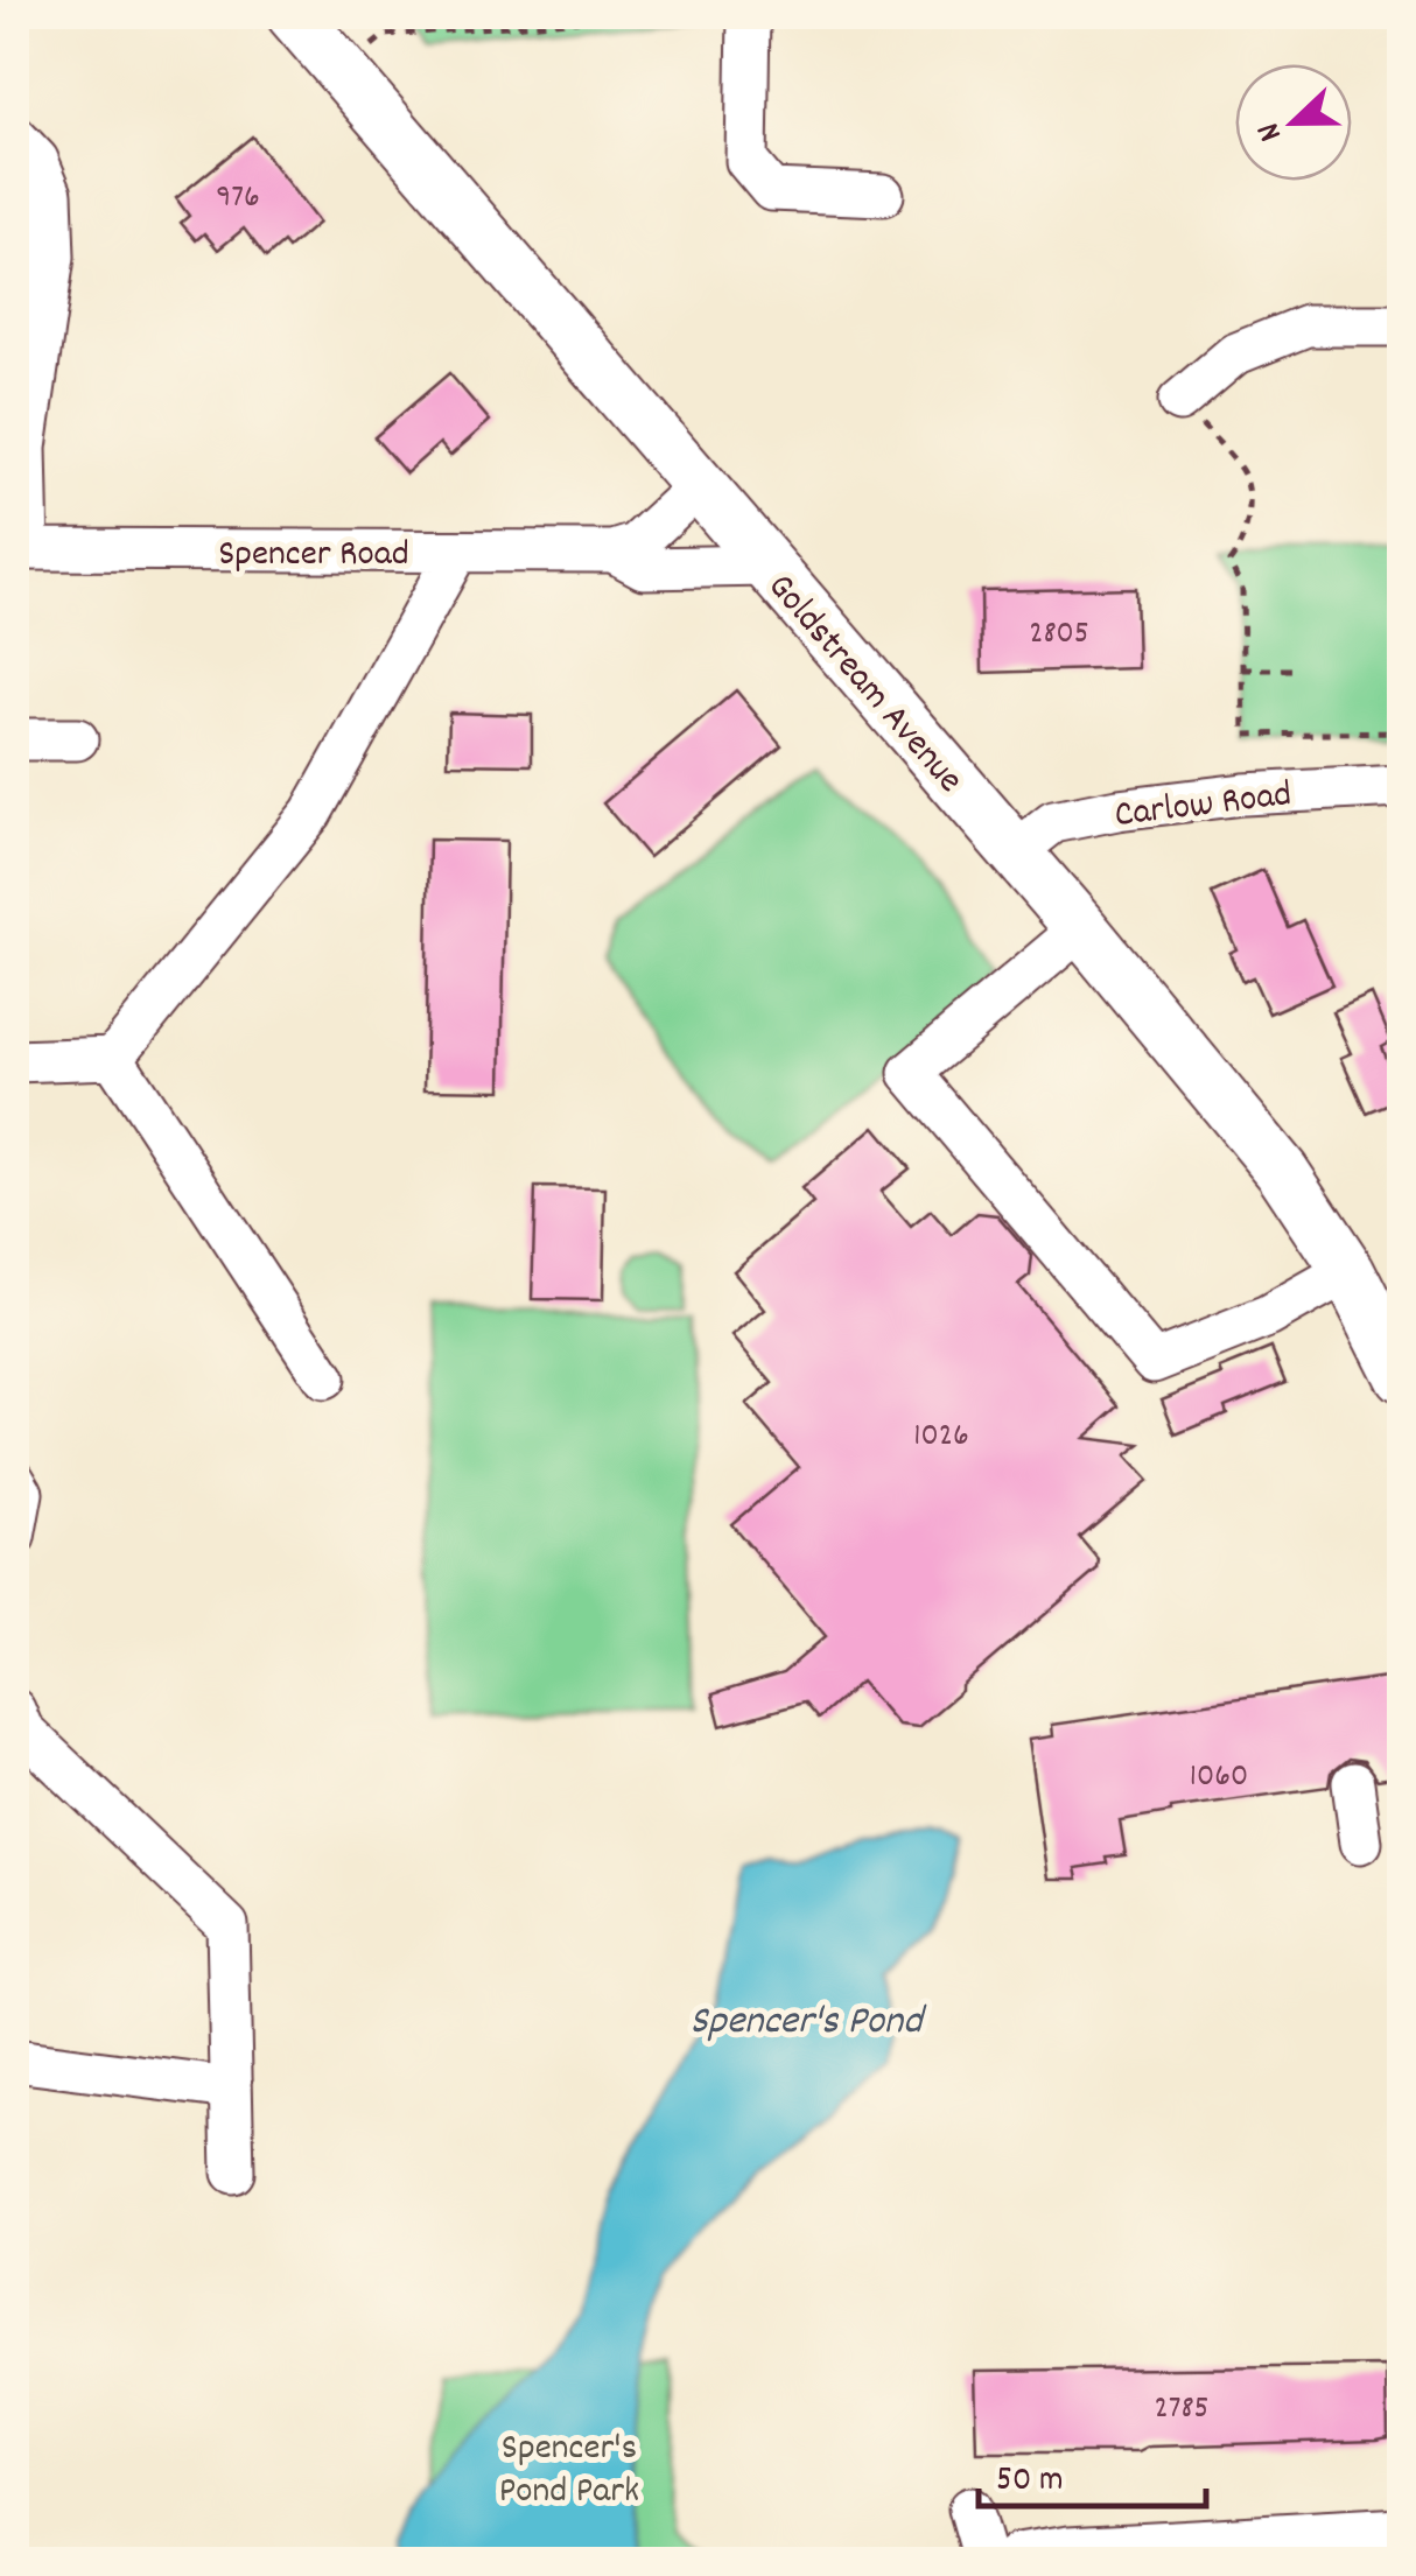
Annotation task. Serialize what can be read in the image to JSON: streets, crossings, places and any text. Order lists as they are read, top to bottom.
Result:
{
  "streets": {
    "main road": ["Goldstream Avenue"],
    "street": ["Spencer Road", "Carlow Road"]
  },
  "crossings": [
    ["Spencer Road", "Goldstream Avenue"],
    ["Goldstream Avenue", "Carlow Road"]
  ],
  "water": ["Spencer's Pond"],
  "parks": ["Spencer's Pond Park"],
  "house_numbers": [
    "976",
    "2805",
    "1026",
    "1060",
    "2785"
  ],
  "scale_bar": "50 m",
  "north": "left"
}
